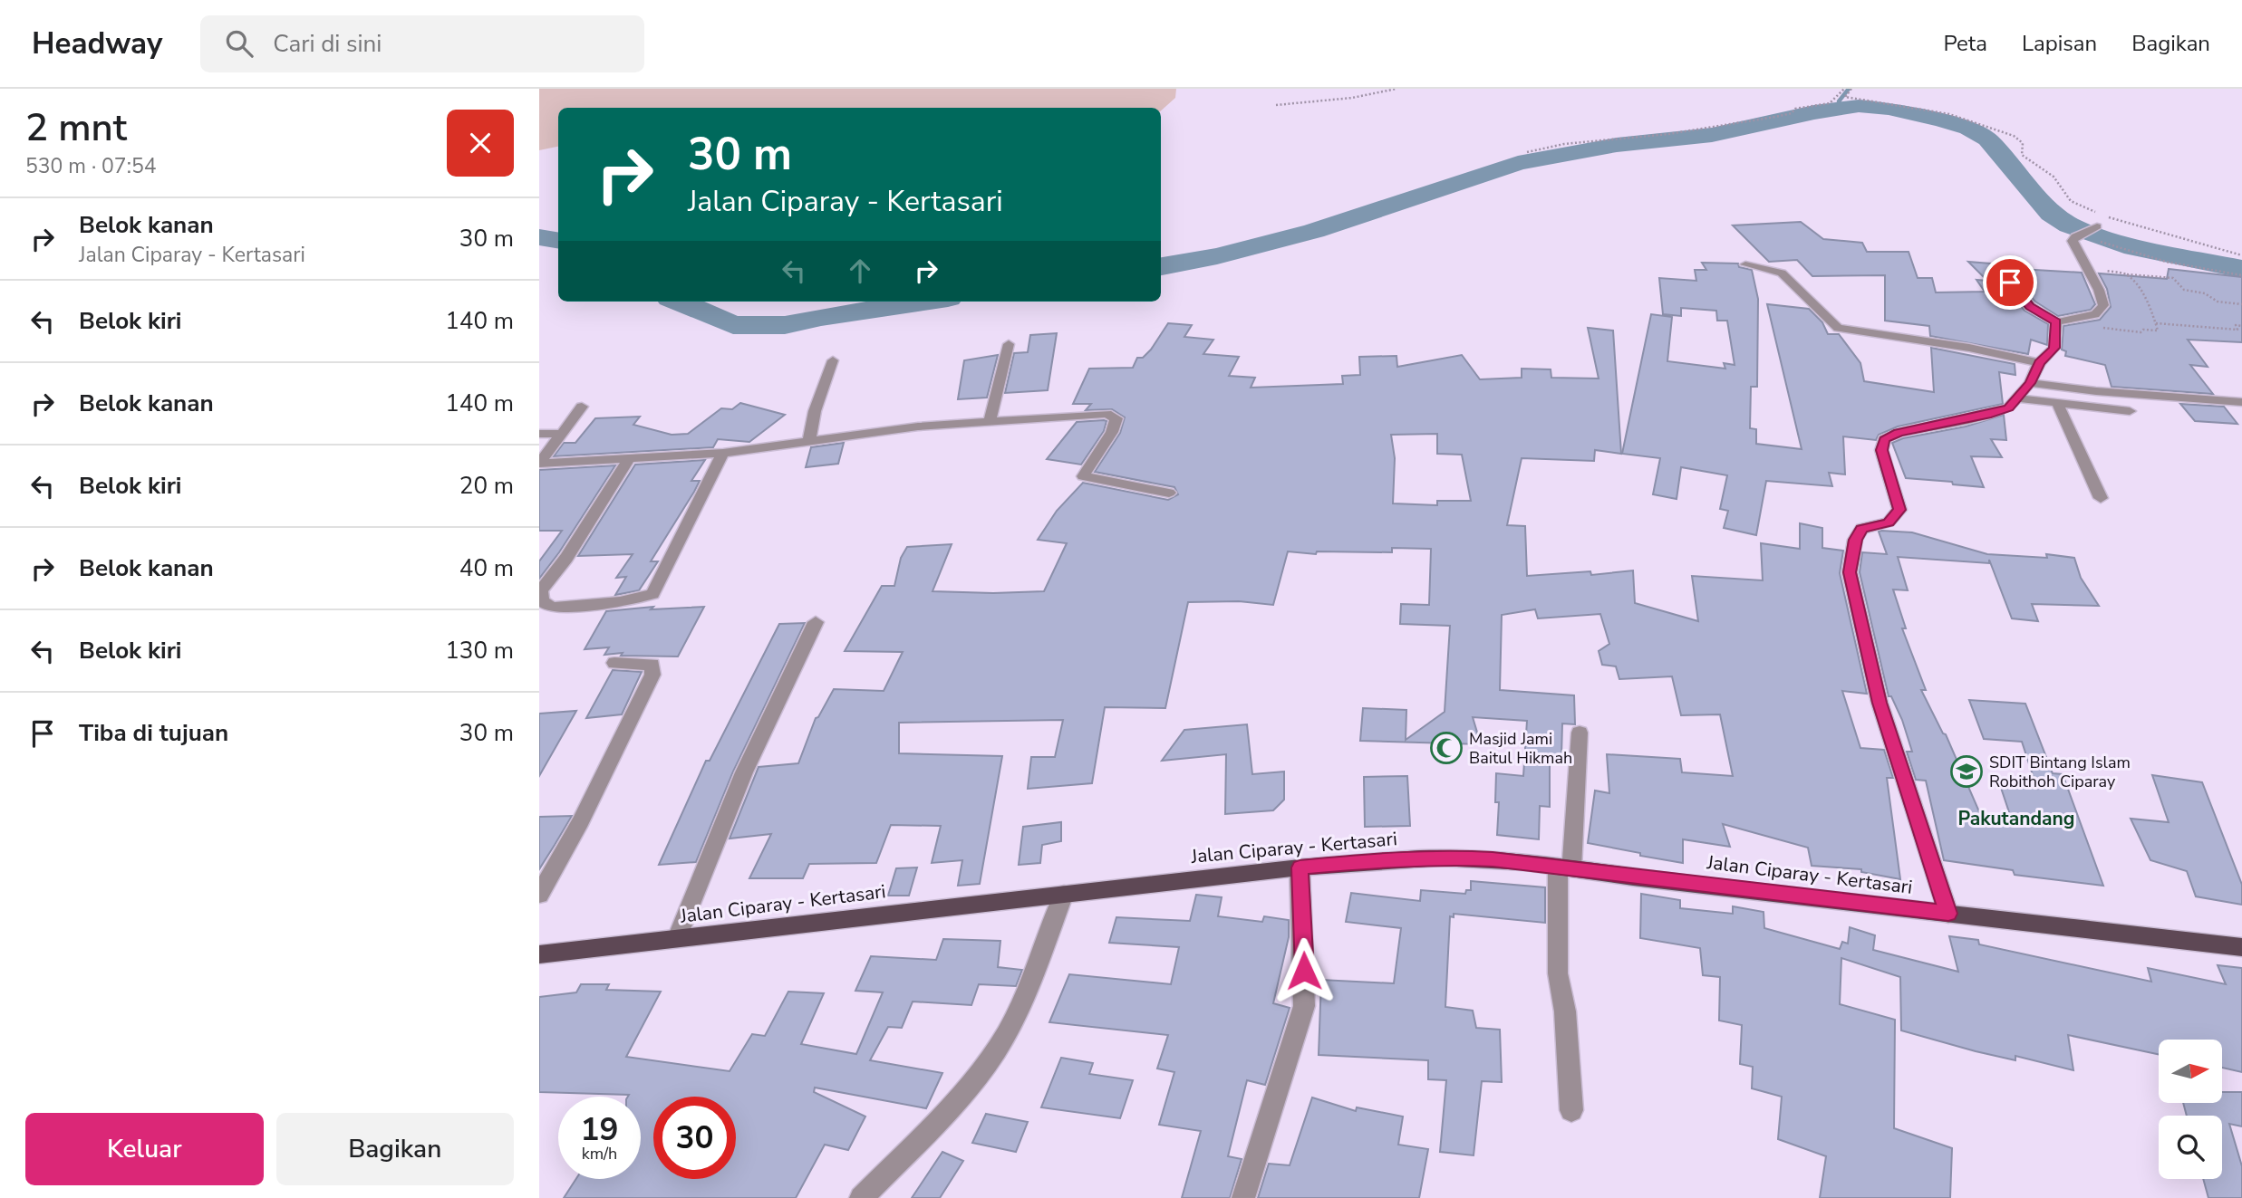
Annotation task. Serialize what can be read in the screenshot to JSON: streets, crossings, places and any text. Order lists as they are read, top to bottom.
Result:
{
  "streets": {
    "main road": ["Jalan Ciparay - Kertasari"]
  },
  "districts": ["Pakutandang"],
  "places": {
    "mosque": ["Masjid Jami Baitul Hikmah"],
    "school or university": ["SDIT Bintang Islam Robithoh Ciparay"]
  },
  "north": "right",
  "page": {
    "header": "Headway",
    "search": "Cari di sini",
    "nav": ["Peta", "Lapisan", "Bagikan"],
    "heading": ["2 mnt", "530 m · 07:54"],
    "turn": ["30 m", "Jalan Ciparay - Kertasari"],
    "list": [
      {
        "name": "Belok kanan",
        "note": "Jalan Ciparay - Kertasari",
        "value": "30 m"
      },
      {
        "name": "Belok kiri",
        "value": "140 m"
      },
      {
        "name": "Belok kanan",
        "value": "140 m"
      },
      {
        "name": "Belok kiri",
        "value": "20 m"
      },
      {
        "name": "Belok kanan",
        "value": "40 m"
      },
      {
        "name": "Belok kiri",
        "value": "130 m"
      },
      {
        "name": "Tiba di tujuan",
        "value": "30 m"
      }
    ],
    "speed": "19 km/h",
    "limit": "30",
    "buttons": ["Keluar", "Bagikan"]
  }
}
